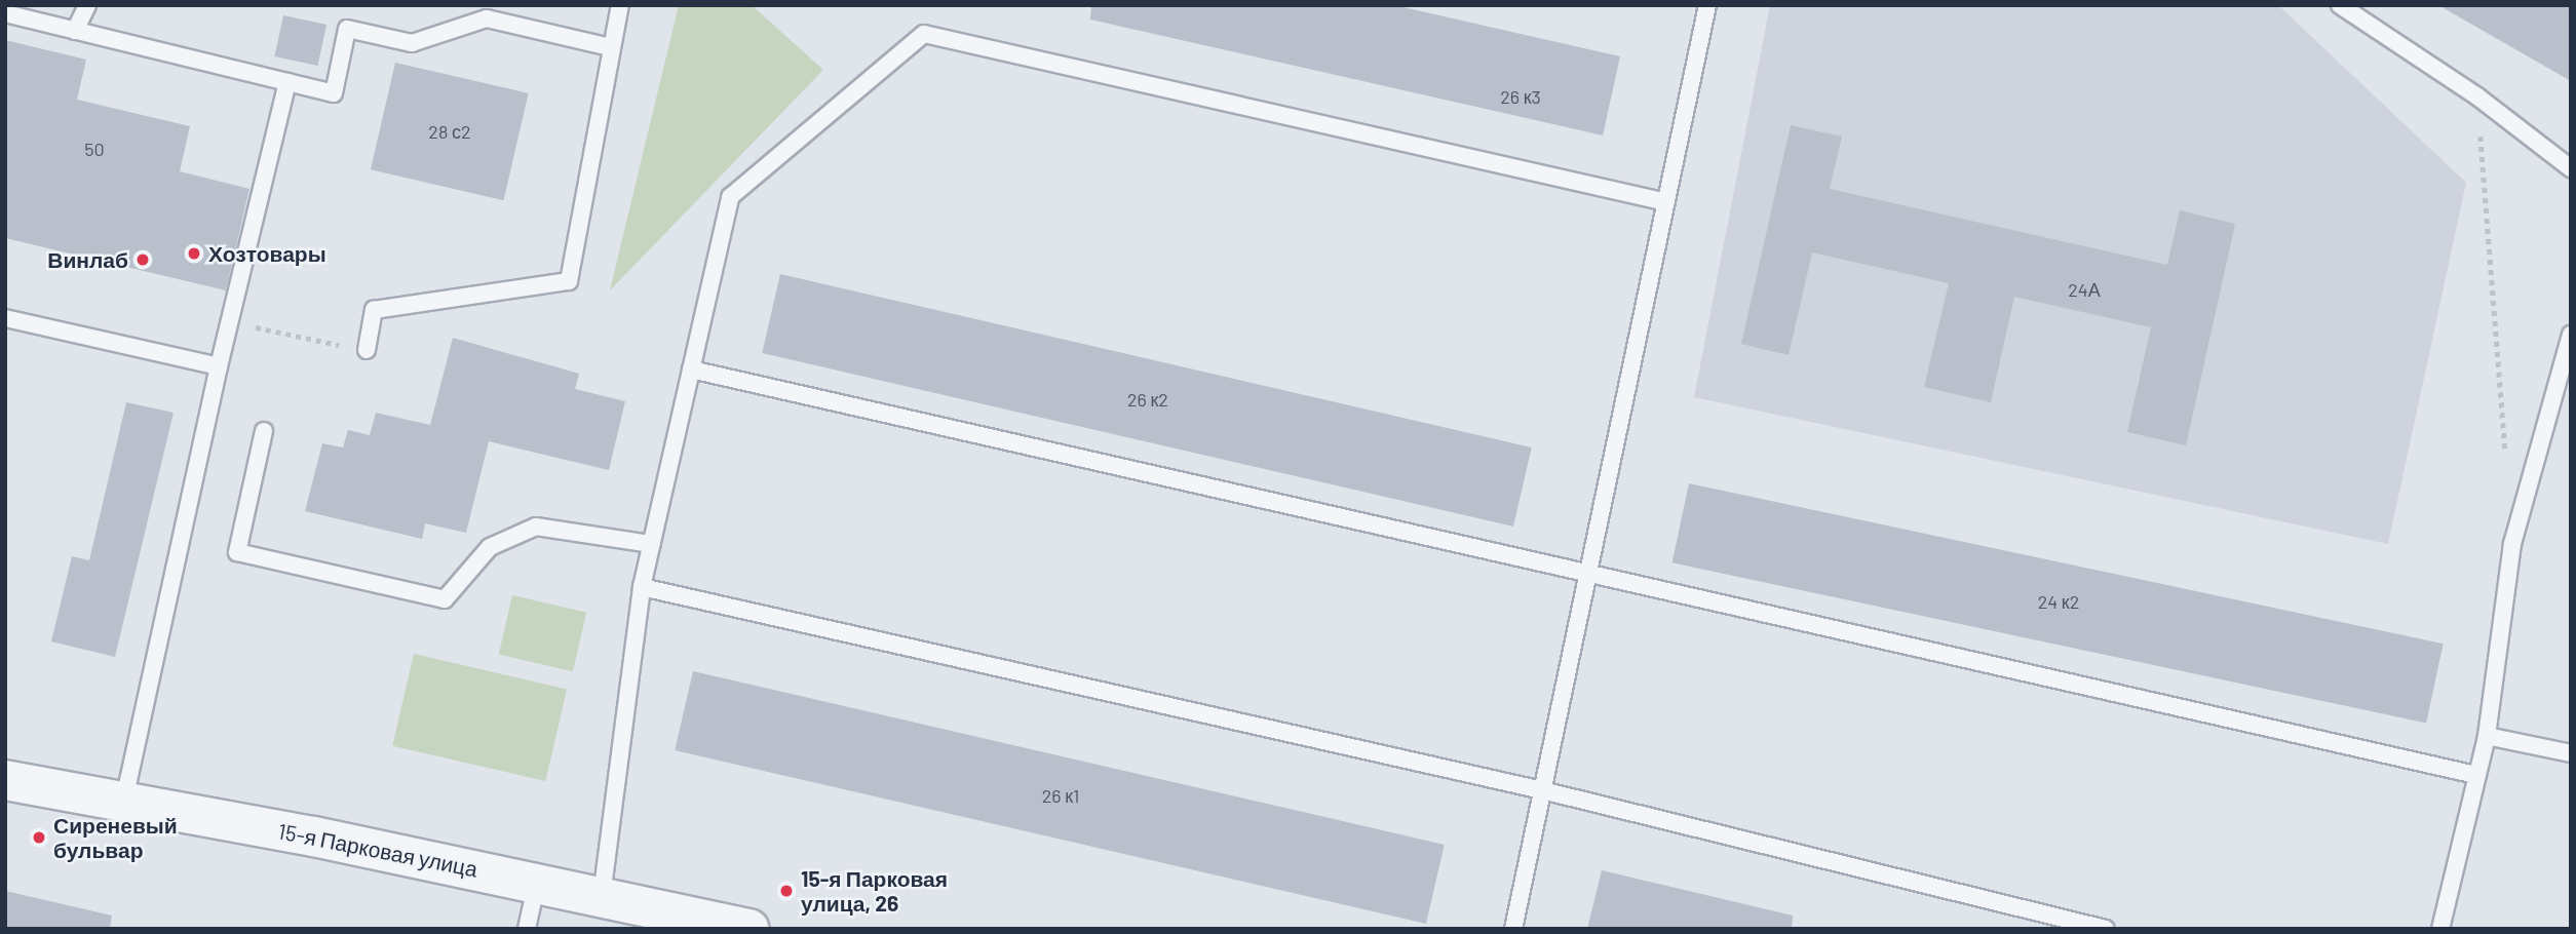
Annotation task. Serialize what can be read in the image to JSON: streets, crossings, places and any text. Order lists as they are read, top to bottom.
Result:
{
  "streets": {
    "street": ["15-я Парковая улица"]
  },
  "places": [
    "Хозтовары",
    "Винлаб",
    "Сиреневый бульвар",
    "15-я Парковая улица, 26"
  ],
  "house_numbers": [
    "26 к3",
    "28 с2",
    "50",
    "24А",
    "26 к2",
    "24 к2",
    "26 к1"
  ]
}
